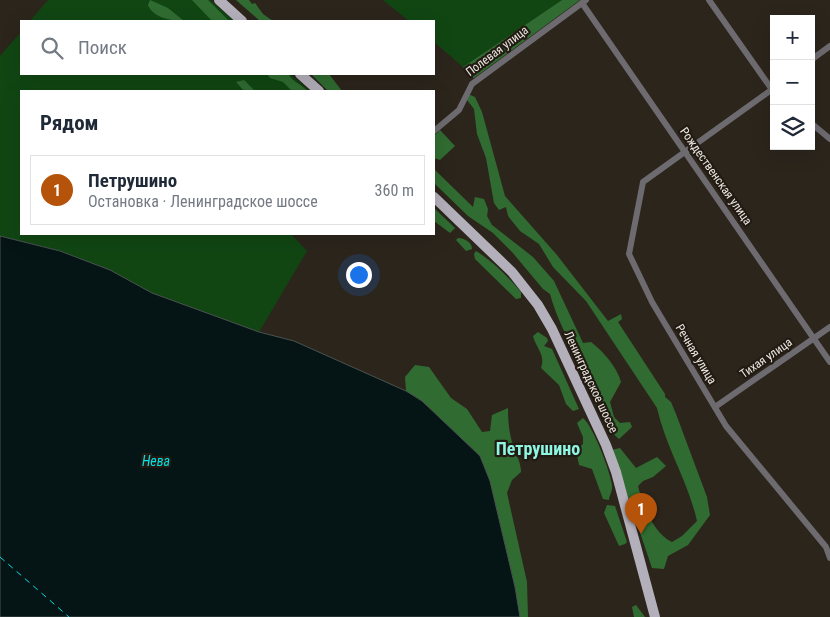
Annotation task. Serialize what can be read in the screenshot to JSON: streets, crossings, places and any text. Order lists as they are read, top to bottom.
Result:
{
  "streets": {
    "main road": ["Ленинградское шоссе"],
    "street": [
      "Полевая улица",
      "Рождественская улица",
      "Речная улица",
      "Тихая улица"
    ]
  },
  "crossings": [
    ["Полевая улица", "Рождественская улица"],
    ["Рождественская улица", "Речная улица"],
    ["Рождественская улица", "Тихая улица"],
    ["Речная улица", "Тихая улица"]
  ],
  "districts": ["Петрушино"],
  "water": ["Нева"],
  "page": {
    "map_buttons": ["+", "−"],
    "search": "Поиск",
    "heading": "Рядом",
    "list": [
      {
        "mark": "1",
        "name": "Петрушино",
        "note": "Остановка · Ленинградское шоссе",
        "value": "360 m"
      }
    ],
    "pins": "1"
  }
}
